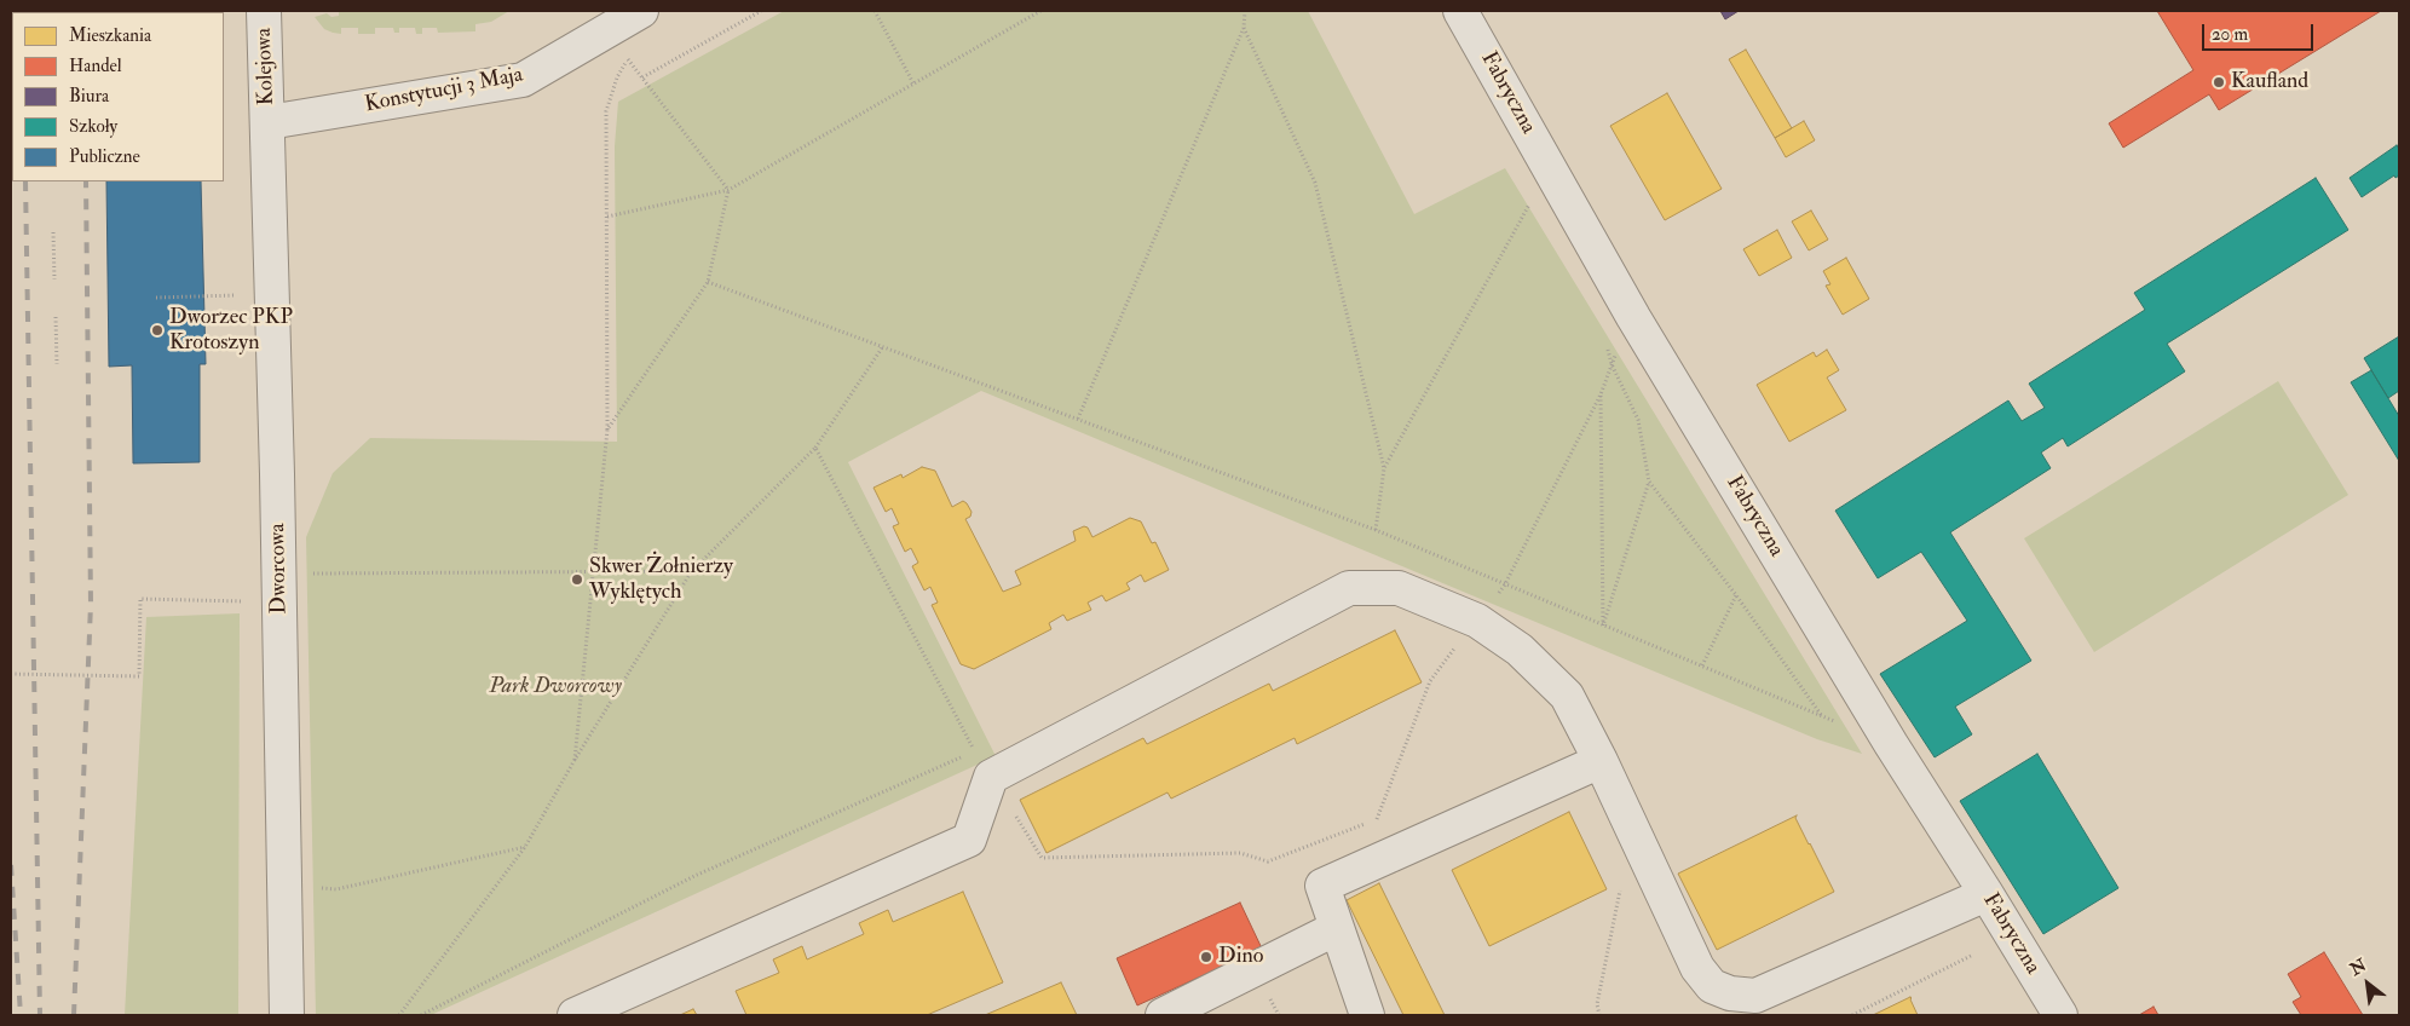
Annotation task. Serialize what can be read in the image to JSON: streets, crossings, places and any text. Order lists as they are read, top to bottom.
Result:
{
  "streets": {
    "street": [
      "Kolejowa",
      "Konstytucji 3 Maja",
      "Fabryczna",
      "Dworcowa"
    ]
  },
  "crossings": [
    ["Kolejowa", "Konstytucji 3 Maja"],
    ["Kolejowa", "Dworcowa"],
    ["Konstytucji 3 Maja", "Dworcowa"]
  ],
  "parks": ["Park Dworcowy"],
  "places": [
    "Kaufland",
    "Dworzec PKP Krotoszyn",
    "Skwer Żołnierzy Wyklętych",
    "Dino"
  ],
  "legend": [
    "Mieszkania",
    "Handel",
    "Biura",
    "Szkoły",
    "Publiczne"
  ],
  "scale_bar": "20 m",
  "north": "top left"
}
